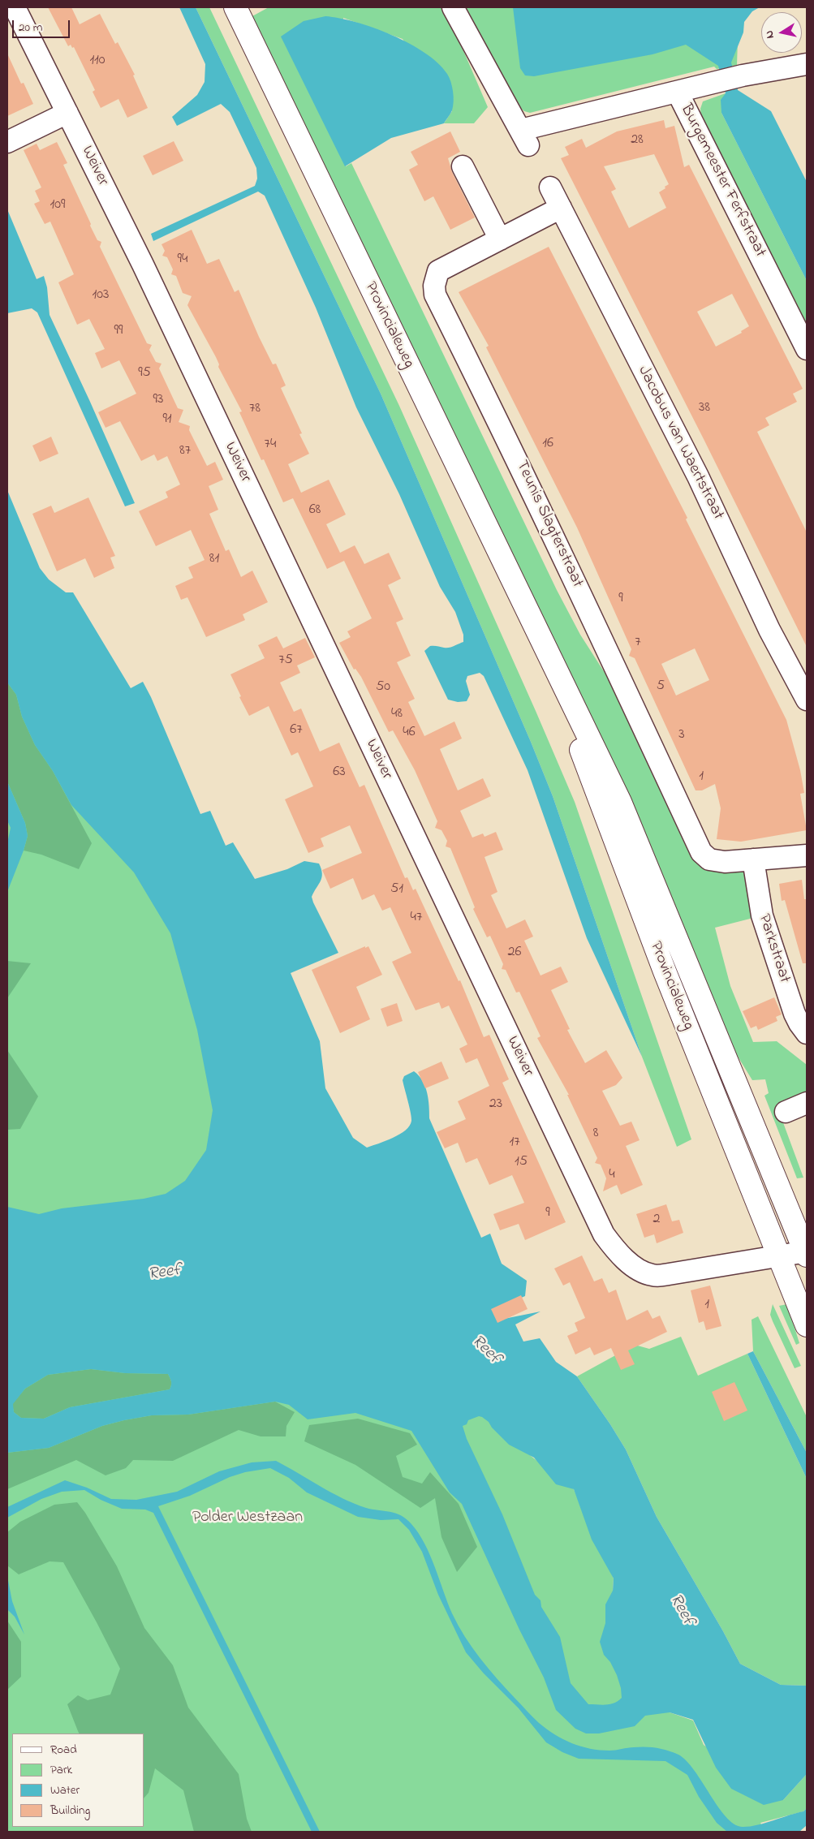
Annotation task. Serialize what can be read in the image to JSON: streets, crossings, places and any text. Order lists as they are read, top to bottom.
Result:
{
  "streets": {
    "main road": ["Provincialeweg"],
    "street": [
      "Weiver",
      "Burgemeester Ferfstraat",
      "Jacobus van Waertstraat",
      "Teunis Slagterstraat",
      "Parkstraat"
    ]
  },
  "crossings": [
    ["Weiver", "Provincialeweg"],
    ["Jacobus van Waertstraat", "Teunis Slagterstraat"],
    ["Teunis Slagterstraat", "Parkstraat"]
  ],
  "water": ["Reef"],
  "parks": ["Polder Westzaan"],
  "house_numbers": [
    "110",
    "28",
    "109",
    "94",
    "103",
    "99",
    "95",
    "93",
    "38",
    "78",
    "91",
    "16",
    "74",
    "87",
    "68",
    "81",
    "9",
    "7",
    "75",
    "5",
    "50",
    "48",
    "67",
    "46",
    "3",
    "63",
    "1",
    "51",
    "47",
    "26",
    "23",
    "8",
    "17",
    "15",
    "4",
    "9",
    "2",
    "1"
  ],
  "legend": [
    "Road",
    "Park",
    "Water",
    "Building"
  ],
  "scale_bar": "20 m",
  "north": "left"
}
